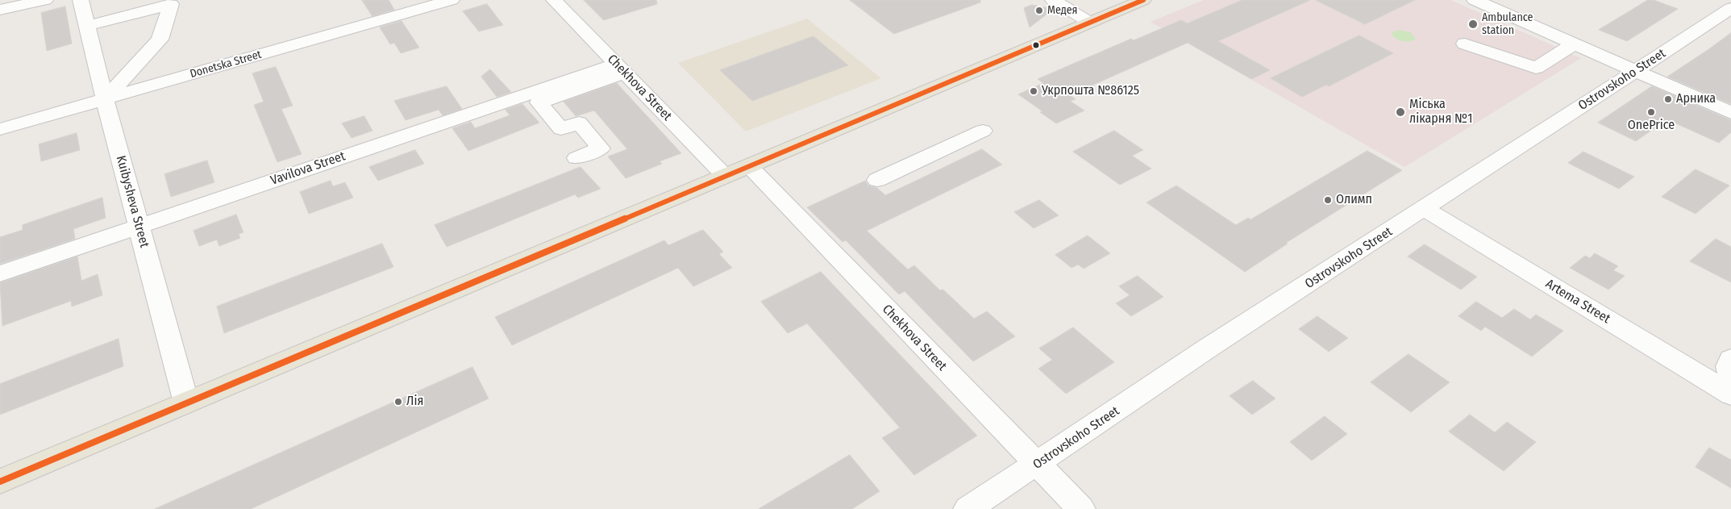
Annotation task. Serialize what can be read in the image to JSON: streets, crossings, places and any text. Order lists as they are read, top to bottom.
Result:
{
  "streets": {
    "street": [
      "Donetska Street",
      "Ostrovskoho Street",
      "Chekhova Street",
      "Vavilova Street",
      "Kuibysheva Street",
      "Artema Street"
    ]
  },
  "crossings": [
    ["Donetska Street", "Kuibysheva Street"],
    ["Ostrovskoho Street", "Chekhova Street"],
    ["Ostrovskoho Street", "Artema Street"],
    ["Chekhova Street", "Vavilova Street"],
    ["Vavilova Street", "Kuibysheva Street"]
  ],
  "places": [
    "Медея",
    "Ambulance station",
    "Укрпошта №86125",
    "Арника",
    "Міська лікарня №1",
    "OnePrice",
    "Олимп",
    "Лія"
  ]
}
